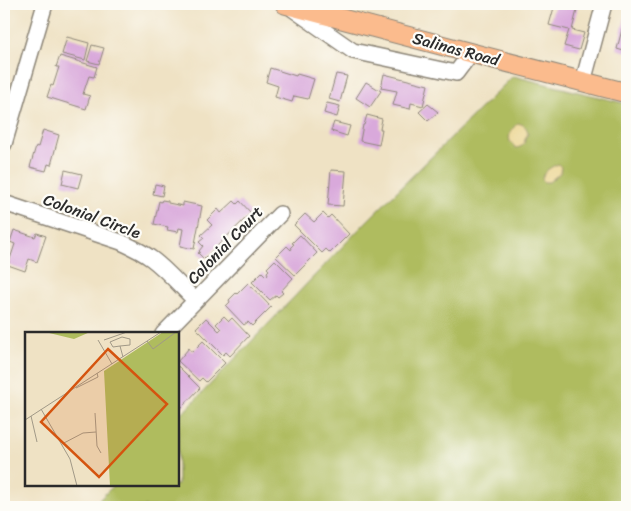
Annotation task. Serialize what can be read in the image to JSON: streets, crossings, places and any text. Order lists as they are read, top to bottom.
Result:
{
  "streets": {
    "main road": ["Salinas Road"],
    "street": ["Colonial Circle", "Colonial Court"]
  },
  "crossings": [
    ["Colonial Circle", "Colonial Court"]
  ]
}
